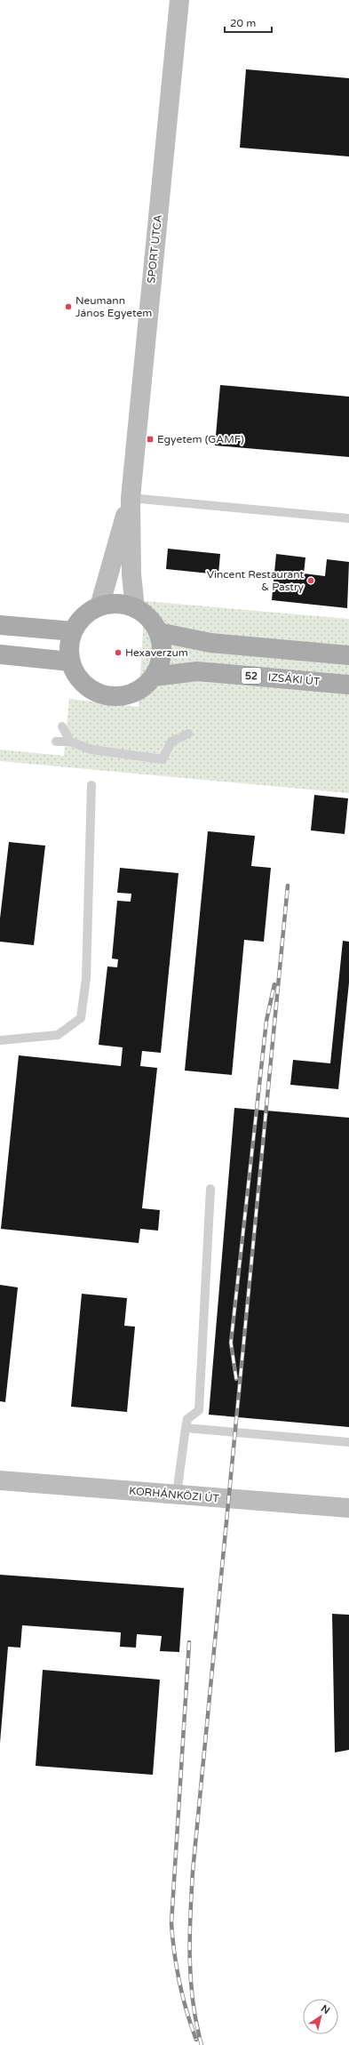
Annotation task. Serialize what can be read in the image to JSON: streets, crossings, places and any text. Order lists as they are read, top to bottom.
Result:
{
  "streets": {
    "main road": ["52", "IZSÁKI ÚT"],
    "street": ["SPORT UTCA", "KORHÁNKÖZI ÚT"]
  },
  "places": {
    "other": ["Neumann János Egyetem", "Vincent Restaurant & Pastry", "Hexaverzum"],
    "transit": ["Egyetem (GAMF)"]
  },
  "scale_bar": "20 m",
  "north": "top right"
}
